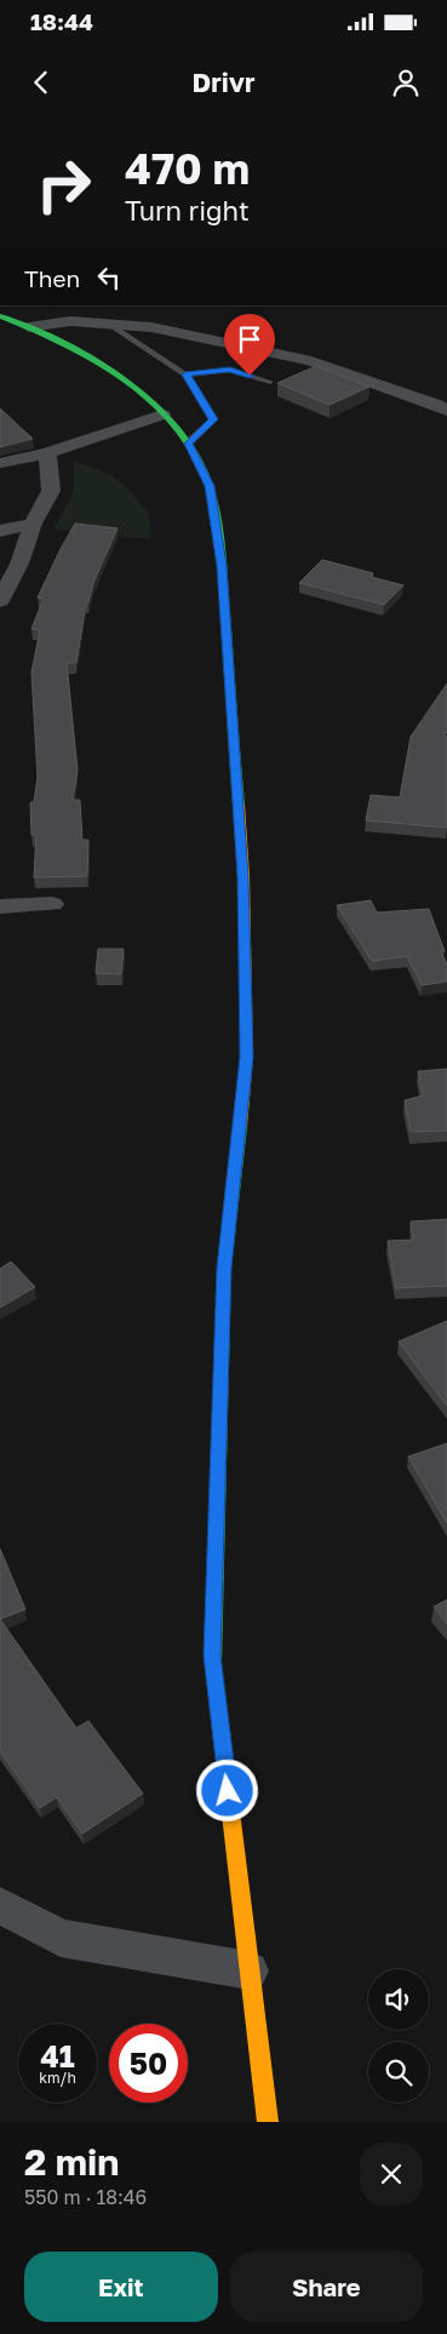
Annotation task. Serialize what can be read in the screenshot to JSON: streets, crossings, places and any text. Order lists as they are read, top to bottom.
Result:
{
  "page": {
    "status": "18:44",
    "header": "Drivr",
    "turn": ["470 m", "Turn right"],
    "then": "Then",
    "speed": "41 km/h",
    "limit": "50",
    "heading": ["2 min", "550 m · 18:46"],
    "buttons": ["Exit", "Share"]
  }
}
